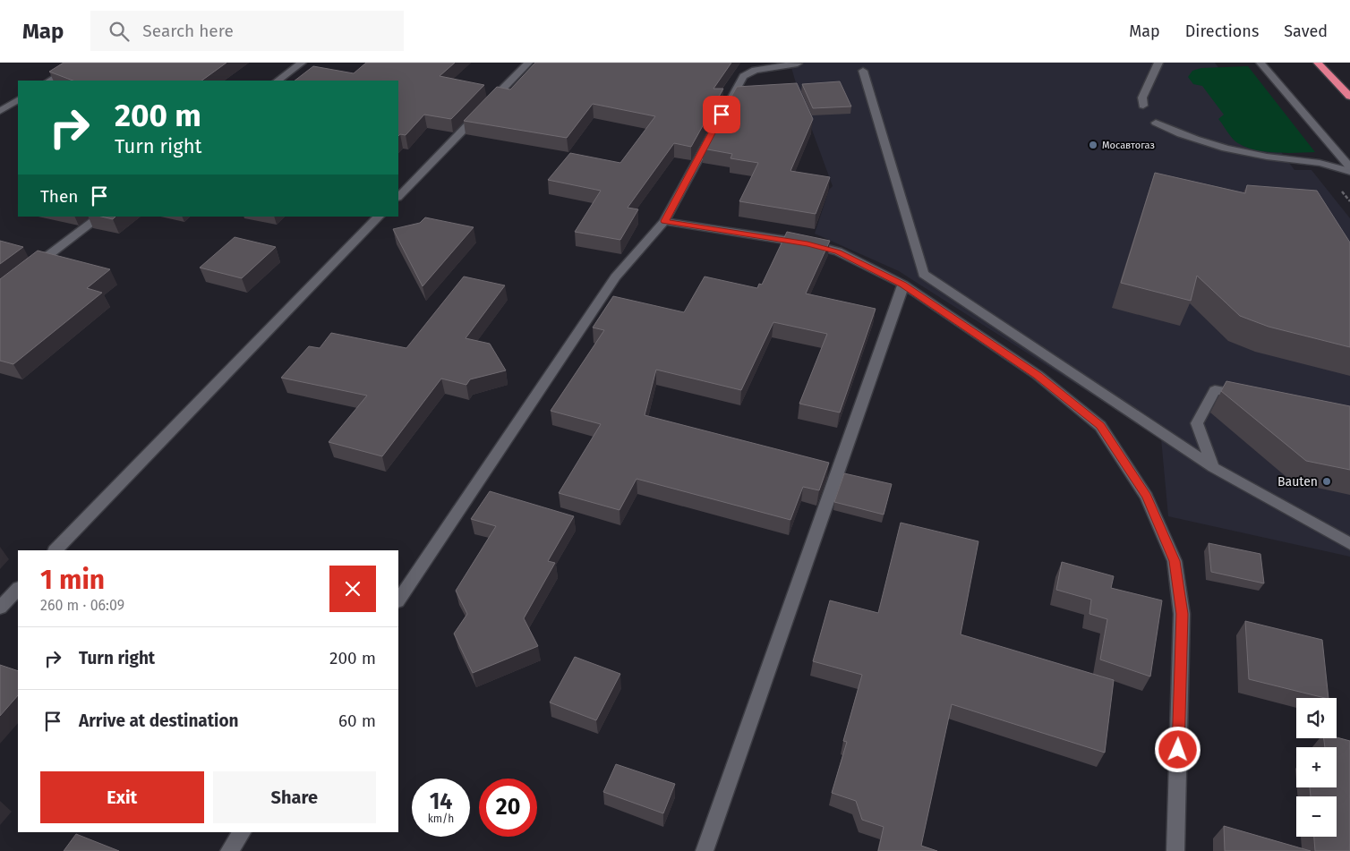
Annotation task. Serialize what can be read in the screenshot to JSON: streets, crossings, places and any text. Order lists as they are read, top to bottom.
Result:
{
  "places": ["Мосавтогаз", "Bauten"],
  "page": {
    "header": "Map",
    "search": "Search here",
    "nav": ["Map", "Directions", "Saved"],
    "turn": ["200 m", "Turn right"],
    "then": "Then",
    "heading": ["1 min", "260 m · 06:09"],
    "list": [
      {
        "name": "Turn right",
        "value": "200 m"
      },
      {
        "name": "Arrive at destination",
        "value": "60 m"
      }
    ],
    "map_buttons": ["+", "−"],
    "buttons": ["Exit", "Share"],
    "speed": "14 km/h",
    "limit": "20"
  }
}
